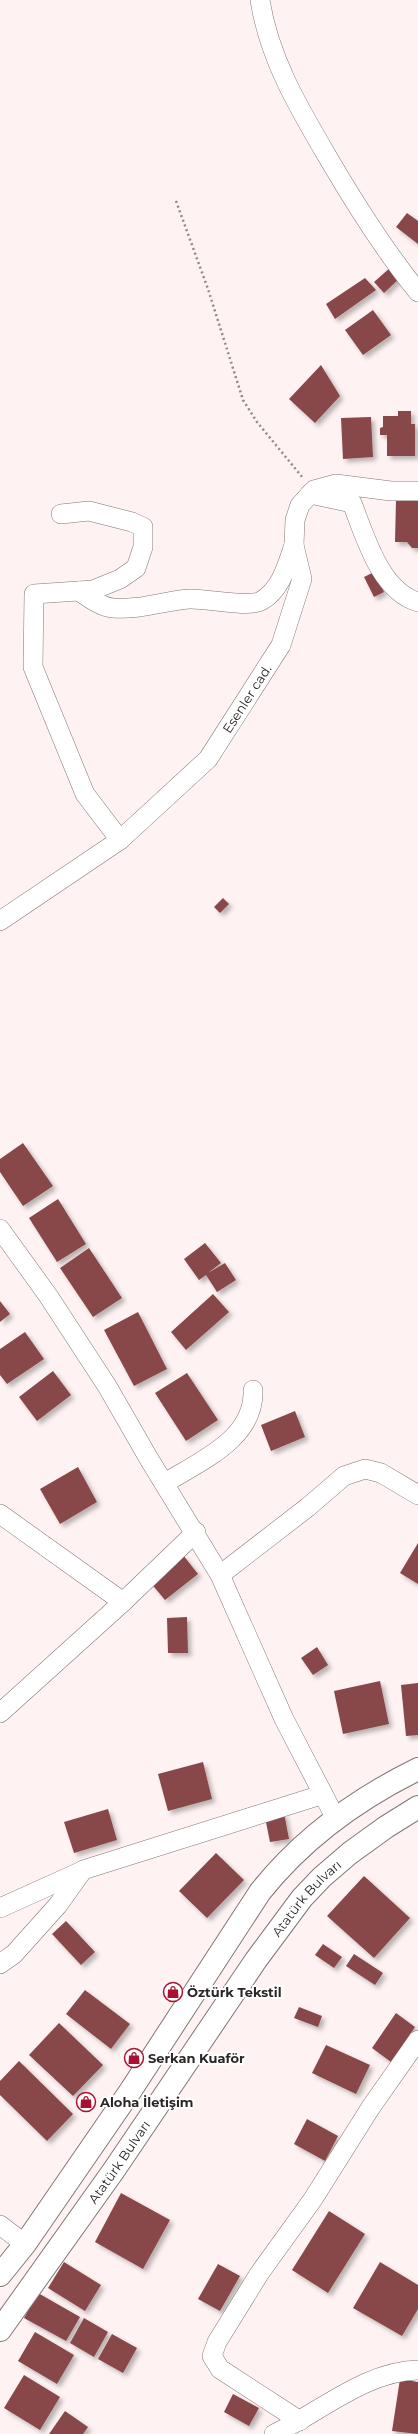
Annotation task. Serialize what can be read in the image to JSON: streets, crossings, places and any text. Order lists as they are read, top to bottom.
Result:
{
  "streets": {
    "highway": ["Atatürk Bulvarı"],
    "street": ["Esenler cad."]
  },
  "places": {
    "shop": ["Öztürk Tekstil", "Serkan Kuaför", "Aloha İletişim"]
  }
}
